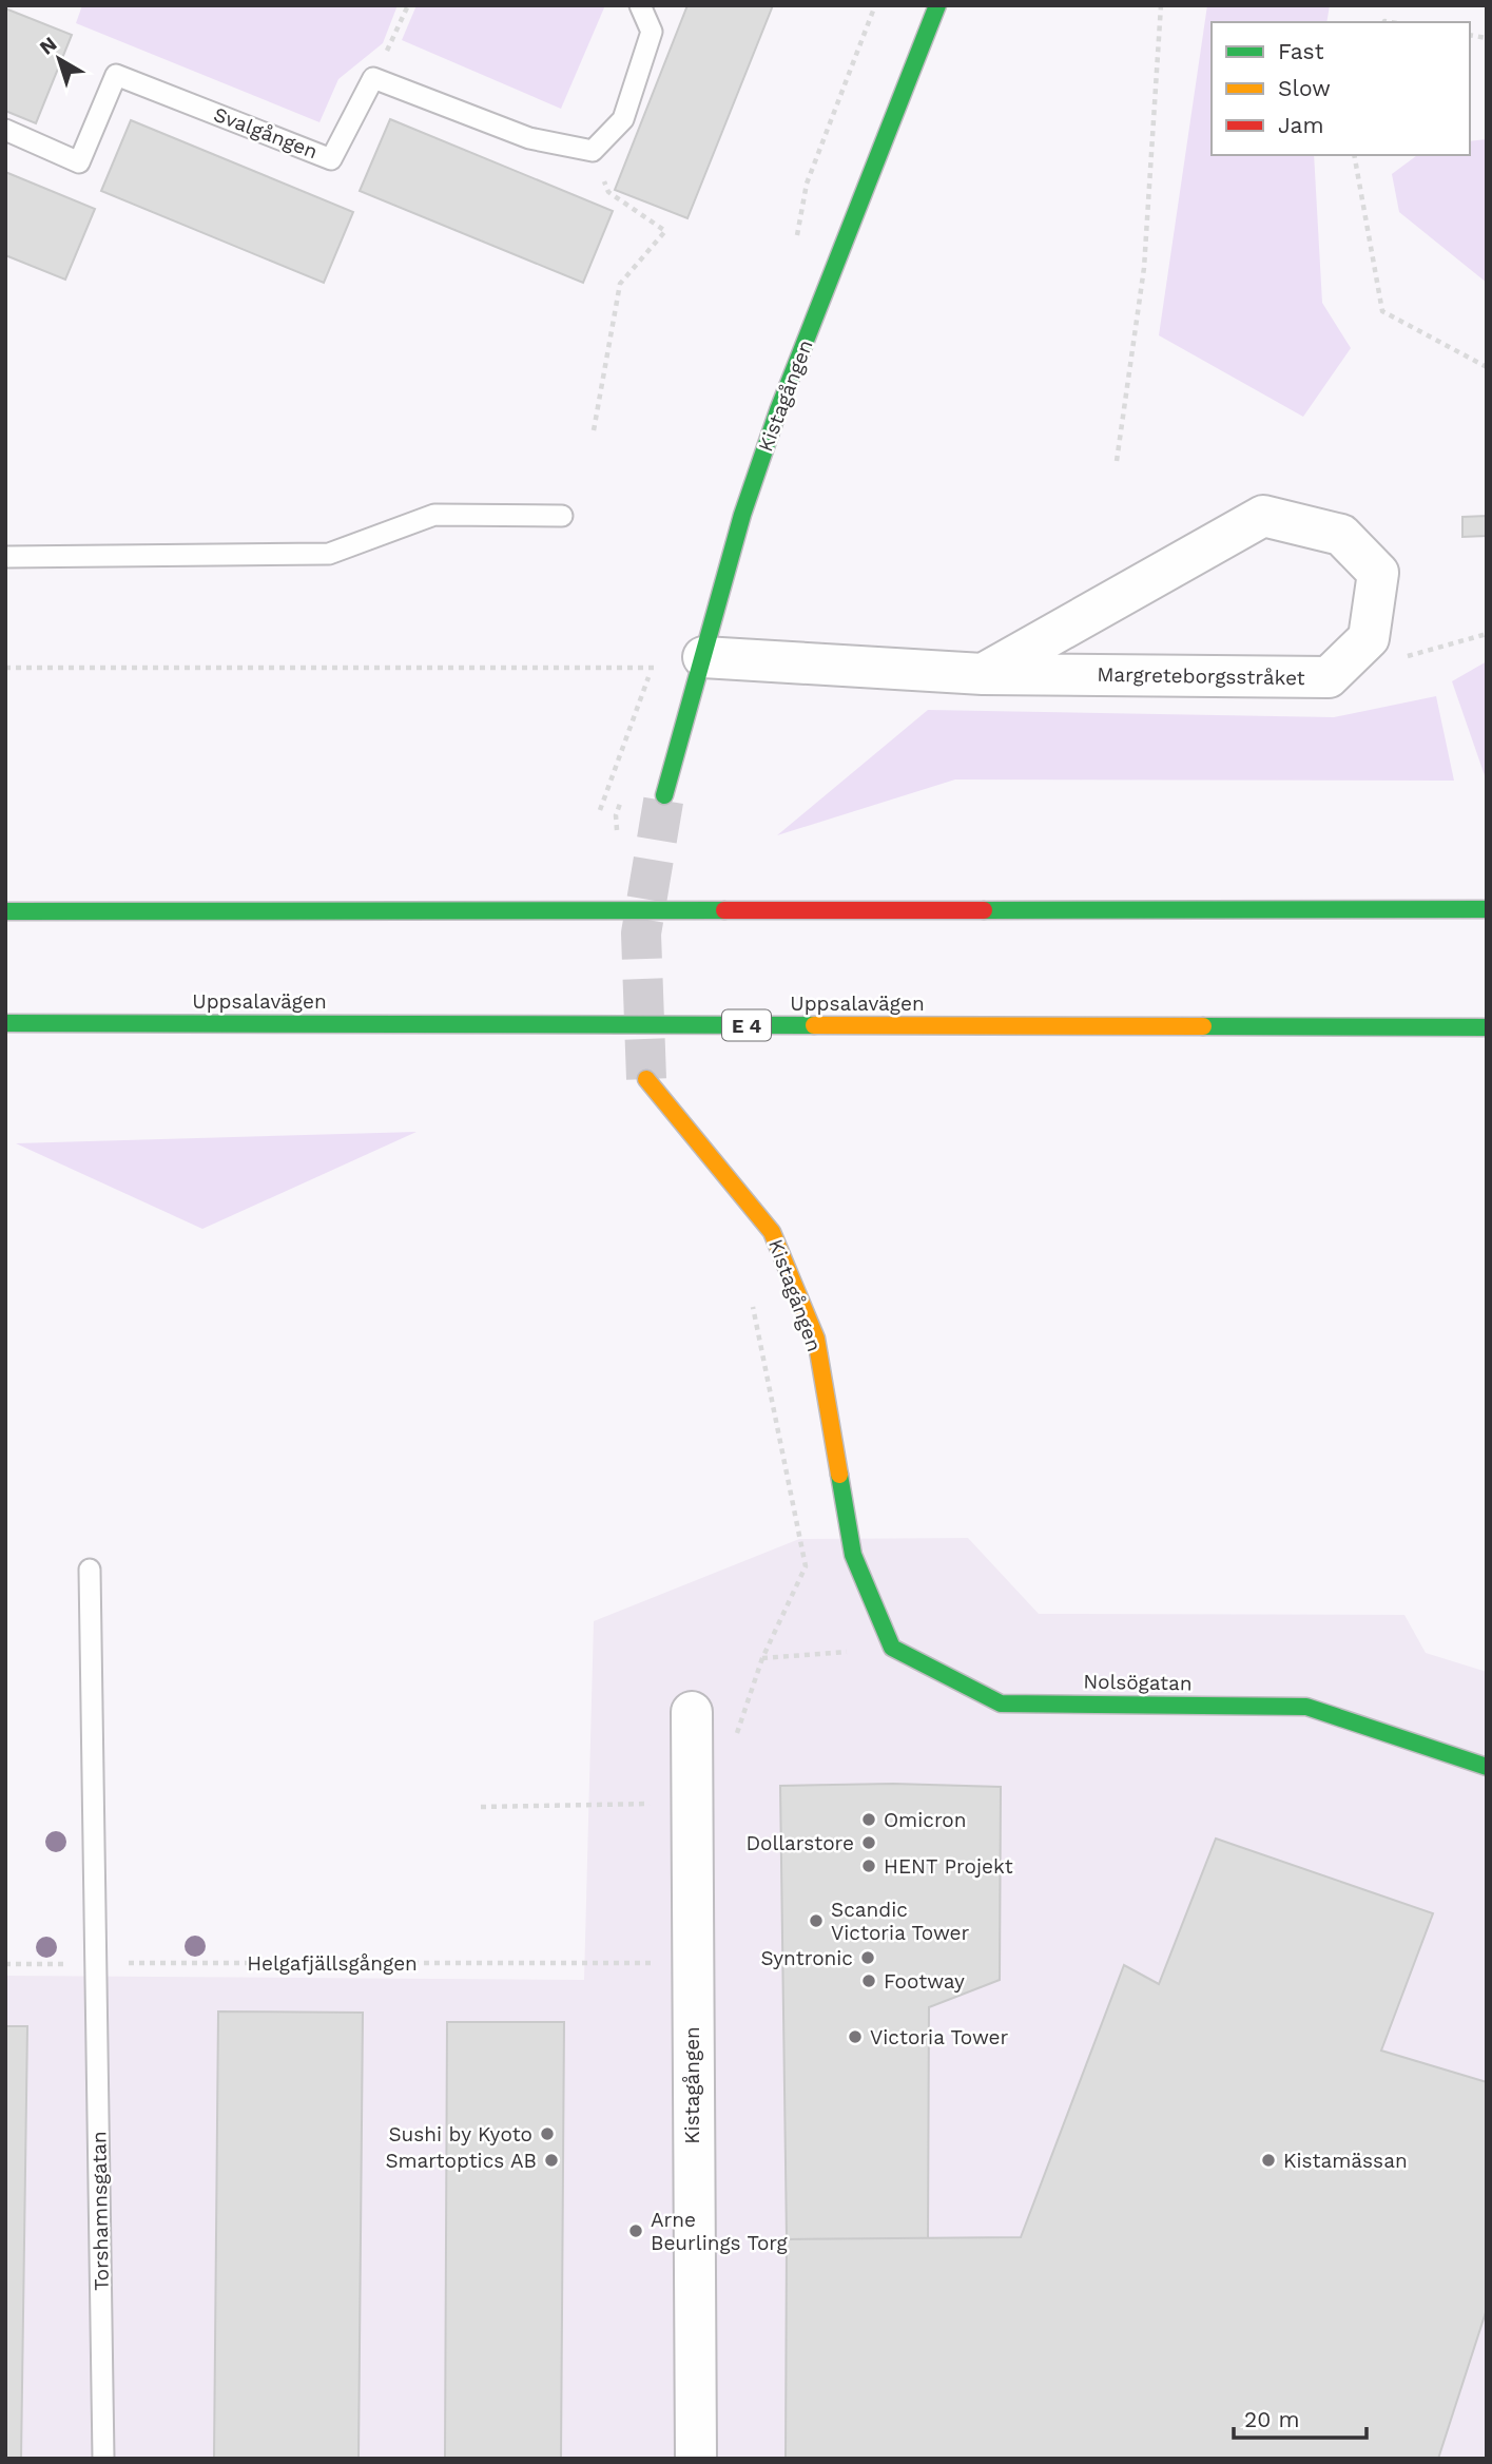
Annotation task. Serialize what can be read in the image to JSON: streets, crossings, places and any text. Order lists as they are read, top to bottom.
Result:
{
  "streets": {
    "main road": [
      "Kistagången",
      "Uppsalavägen",
      "E 4",
      "Nolsögatan"
    ],
    "street": ["Margreteborgsstråket"],
    "lane": ["Svalgången", "Torshamnsgatan"],
    "path": ["Helgafjällsgången"]
  },
  "crossings": [
    ["Kistagången", "Margreteborgsstråket"],
    ["Kistagången", "Nolsögatan"],
    ["Helgafjällsgången", "Torshamnsgatan"]
  ],
  "places": [
    "Omicron",
    "Dollarstore",
    "HENT Projekt",
    "Scandic Victoria Tower",
    "Syntronic",
    "Footway",
    "Victoria Tower",
    "Sushi by Kyoto",
    "Smartoptics AB",
    "Kistamässan",
    "Arne Beurlings Torg"
  ],
  "legend": ["Fast", "Slow", "Jam"],
  "scale_bar": "20 m",
  "north": "top left"
}
